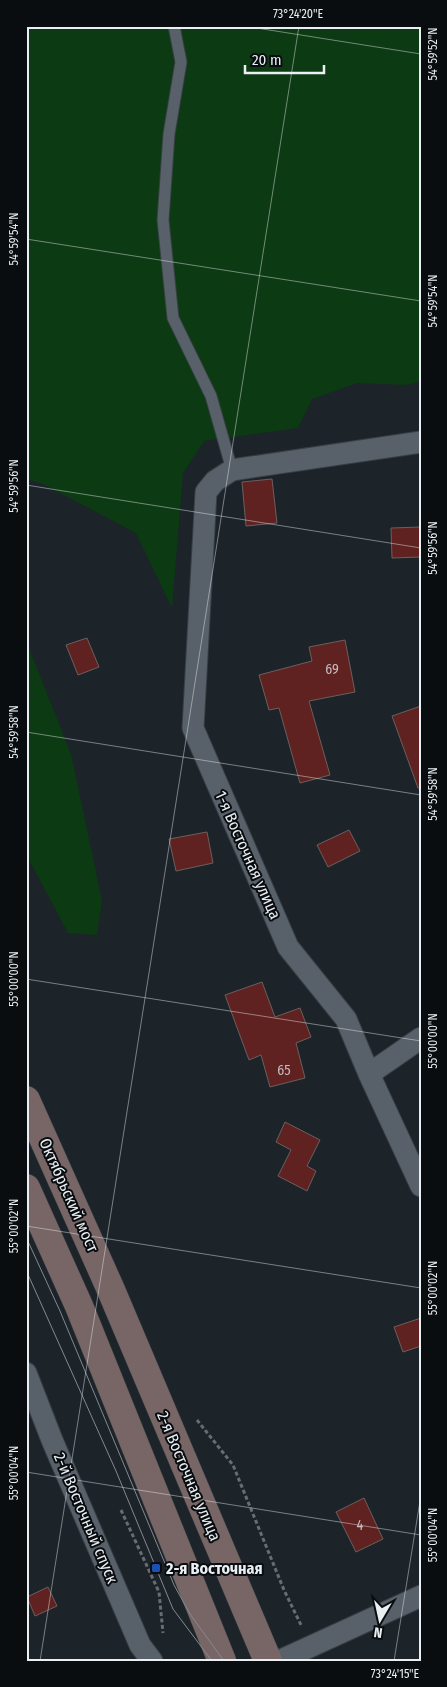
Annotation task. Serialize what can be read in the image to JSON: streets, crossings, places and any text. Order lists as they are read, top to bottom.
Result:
{
  "streets": {
    "main road": ["Октябрьский мост", "2-я Восточная улица"],
    "street": ["1-я Восточная улица", "2-й Восточный спуск"]
  },
  "crossings": [
    ["Октябрьский мост", "2-я Восточная улица"]
  ],
  "places": {
    "transit": ["2-я Восточная"]
  },
  "house_numbers": ["69", "65", "4"],
  "scale_bar": "20 m",
  "north": "bottom",
  "coordinates": [
    "73°24'20\"E",
    "54°59'52\"N",
    "54°59'54\"N",
    "54°59'56\"N",
    "54°59'58\"N",
    "55°00'00\"N",
    "55°00'02\"N",
    "55°00'04\"N",
    "73°24'15\"E"
  ]
}
